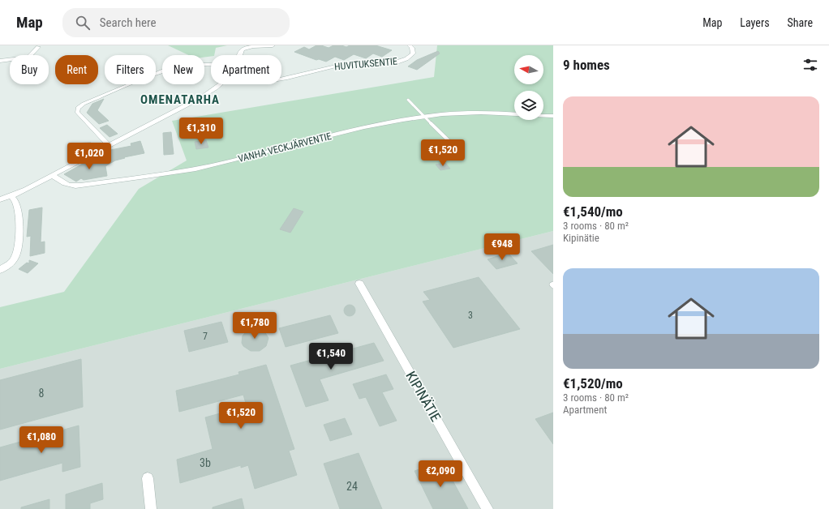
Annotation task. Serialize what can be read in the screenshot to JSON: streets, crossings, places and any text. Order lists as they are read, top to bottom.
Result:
{
  "streets": {
    "street": ["HUVITUKSENTIE", "VANHA VECKJÄRVENTIE", "KIPINÄTIE"]
  },
  "districts": ["OMENATARHA"],
  "house_numbers": [
    "3",
    "7",
    "8",
    "3b",
    "24"
  ],
  "north": "left",
  "page": {
    "header": "Map",
    "search": "Search here",
    "nav": ["Map", "Layers", "Share"],
    "heading": "9 homes",
    "chip": [
      "Buy",
      "Rent",
      "Filters",
      "New",
      "Apartment"
    ],
    "list": [
      {
        "name": "€1,540/mo",
        "note": "3 rooms · 80 m² · Kipinätie"
      },
      {
        "name": "€1,520/mo",
        "note": "3 rooms · 80 m² · Apartment"
      }
    ],
    "price": [
      "€1,310",
      "€1,520",
      "€1,020",
      "€948",
      "€1,780",
      "€1,540",
      "€1,520",
      "€1,080",
      "€2,090"
    ]
  }
}
